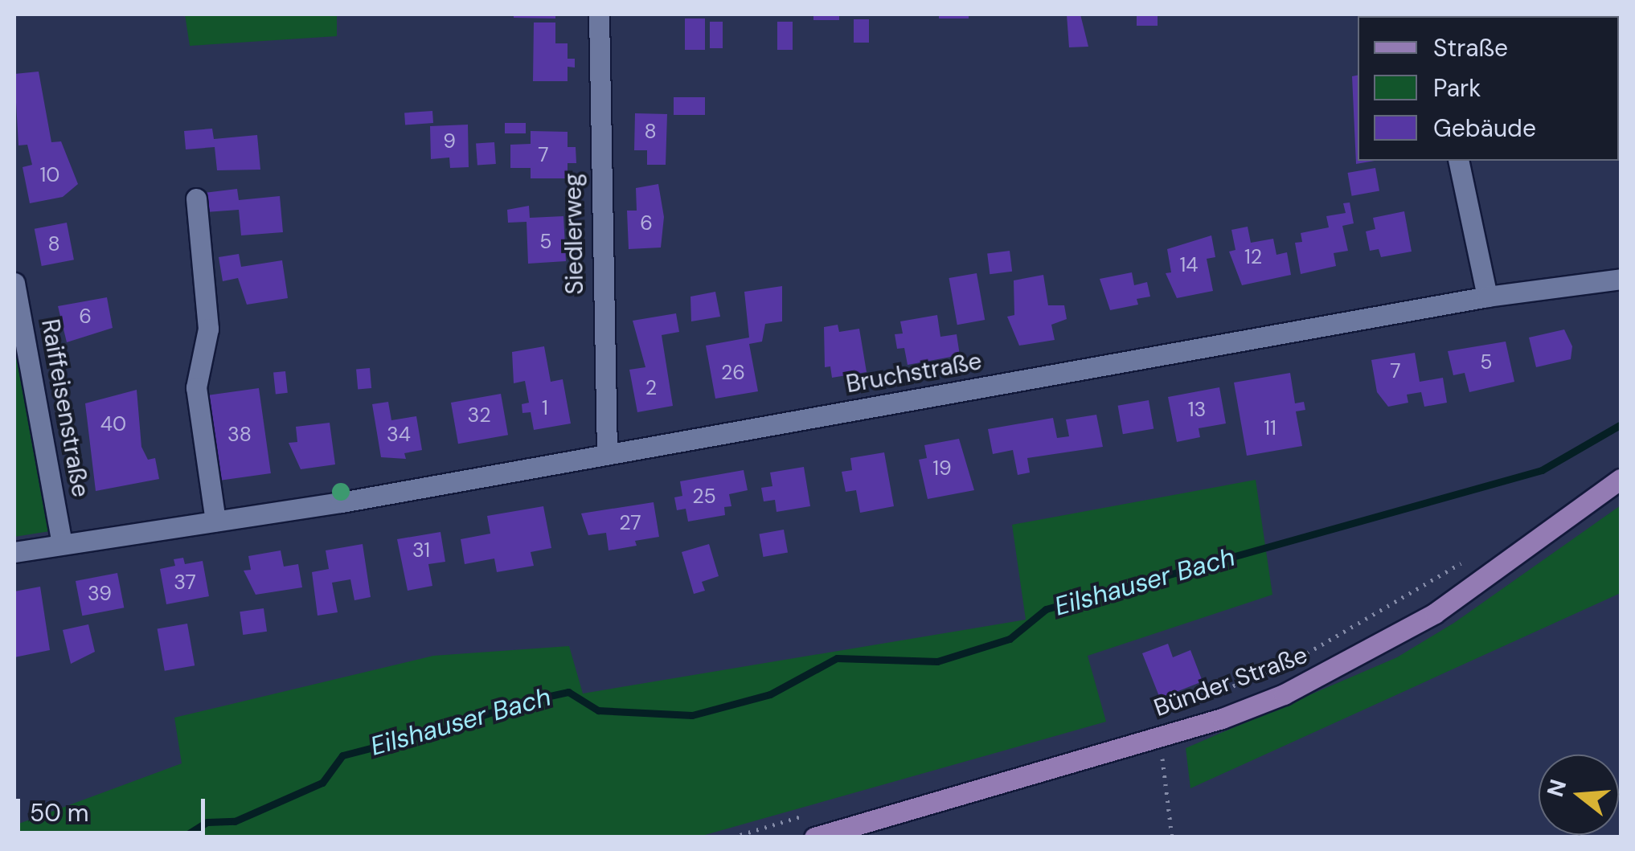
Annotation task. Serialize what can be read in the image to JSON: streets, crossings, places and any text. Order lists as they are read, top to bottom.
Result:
{
  "streets": {
    "main road": ["Bünder Straße"],
    "street": ["Siedlerweg", "Bruchstraße", "Raiffeisenstraße"]
  },
  "crossings": [
    ["Siedlerweg", "Bruchstraße"],
    ["Bruchstraße", "Raiffeisenstraße"]
  ],
  "water": ["Eilshauser Bach"],
  "house_numbers": [
    "8",
    "9",
    "7",
    "10",
    "6",
    "5",
    "8",
    "12",
    "14",
    "6",
    "5",
    "7",
    "26",
    "2",
    "1",
    "13",
    "32",
    "40",
    "11",
    "38",
    "34",
    "19",
    "25",
    "27",
    "31",
    "37",
    "39"
  ],
  "legend": ["Straße", "Park", "Gebäude"],
  "scale_bar": "50 m",
  "north": "left"
}
